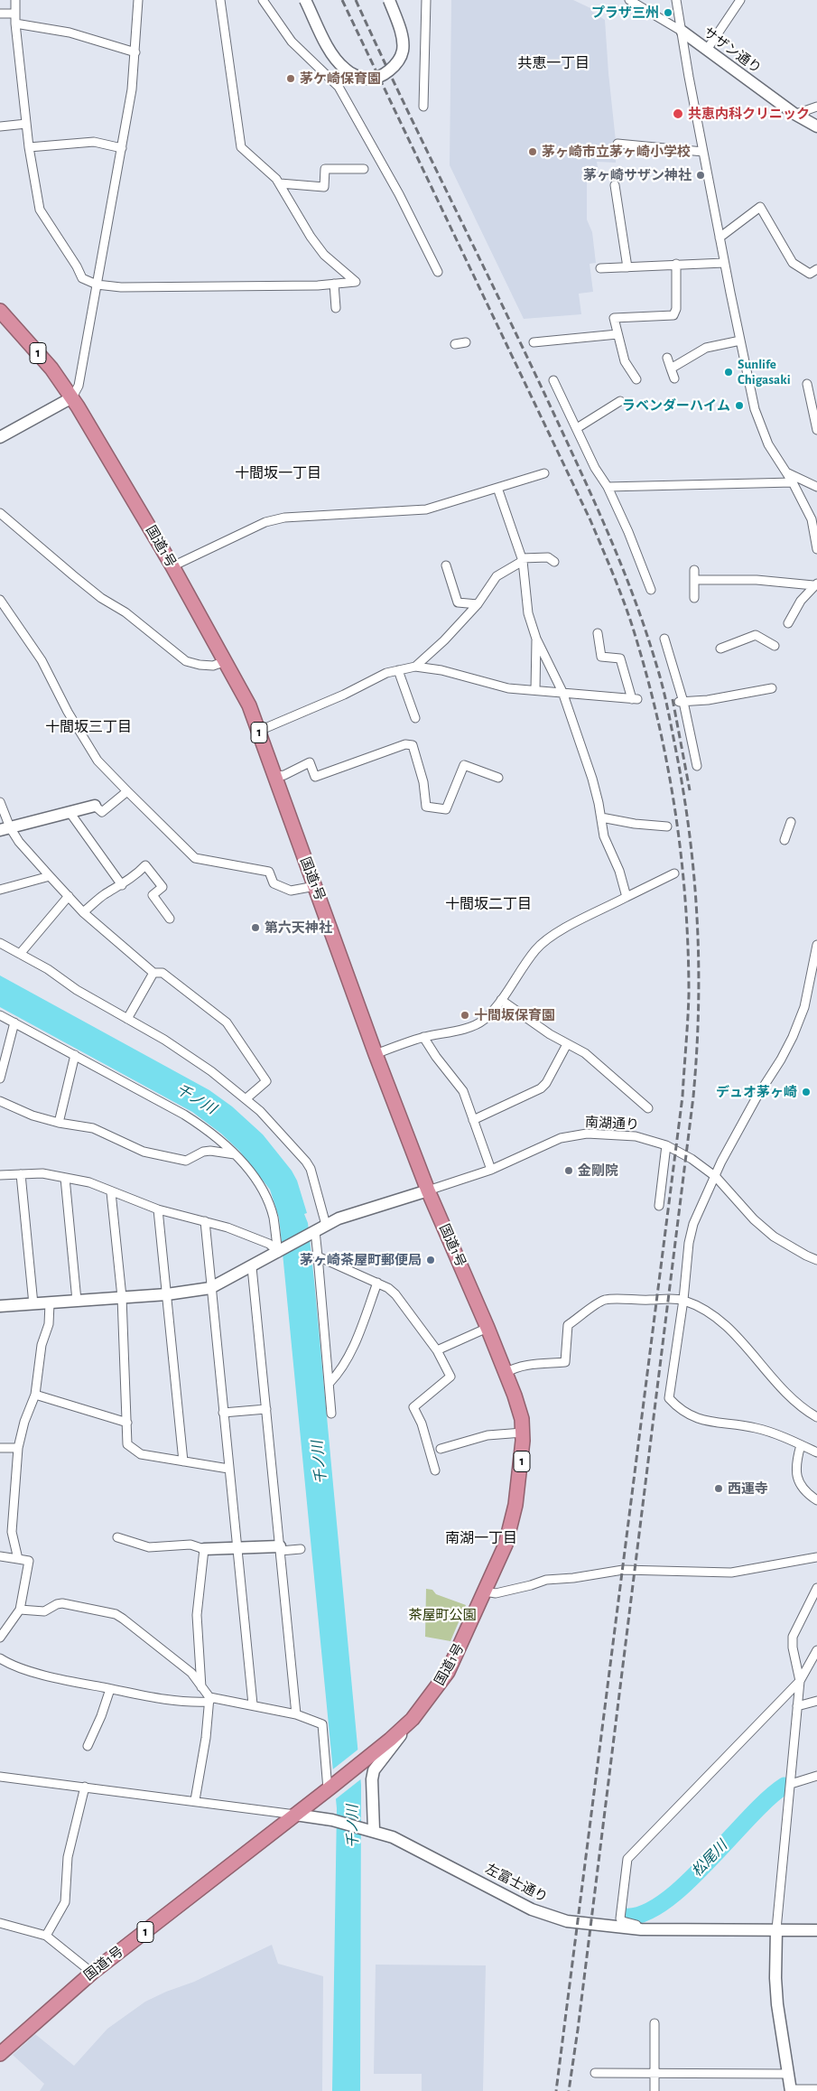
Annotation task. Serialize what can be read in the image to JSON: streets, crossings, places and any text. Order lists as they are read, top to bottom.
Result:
{
  "streets": {
    "highway": ["1", "国道1号"],
    "street": ["サザン通り", "南湖通り", "左富士通り"]
  },
  "crossings": [
    ["国道1号", "南湖通り"],
    ["国道1号", "左富士通り"]
  ],
  "districts": [
    "共恵一丁目",
    "十間坂一丁目",
    "十間坂三丁目",
    "十間坂二丁目",
    "南湖一丁目"
  ],
  "water": ["千ノ川", "松尾川"],
  "parks": ["茶屋町公園"],
  "places": [
    "プラザ三州",
    "茅ケ崎保育園",
    "共恵内科クリニック",
    "茅ヶ崎市立茅ヶ崎小学校",
    "茅ヶ崎サザン神社",
    "Sunlife Chigasaki",
    "ラベンダーハイム",
    "第六天神社",
    "十間坂保育園",
    "デュオ茅ヶ崎",
    "金剛院",
    "茅ヶ崎茶屋町郵便局",
    "西運寺"
  ]
}
